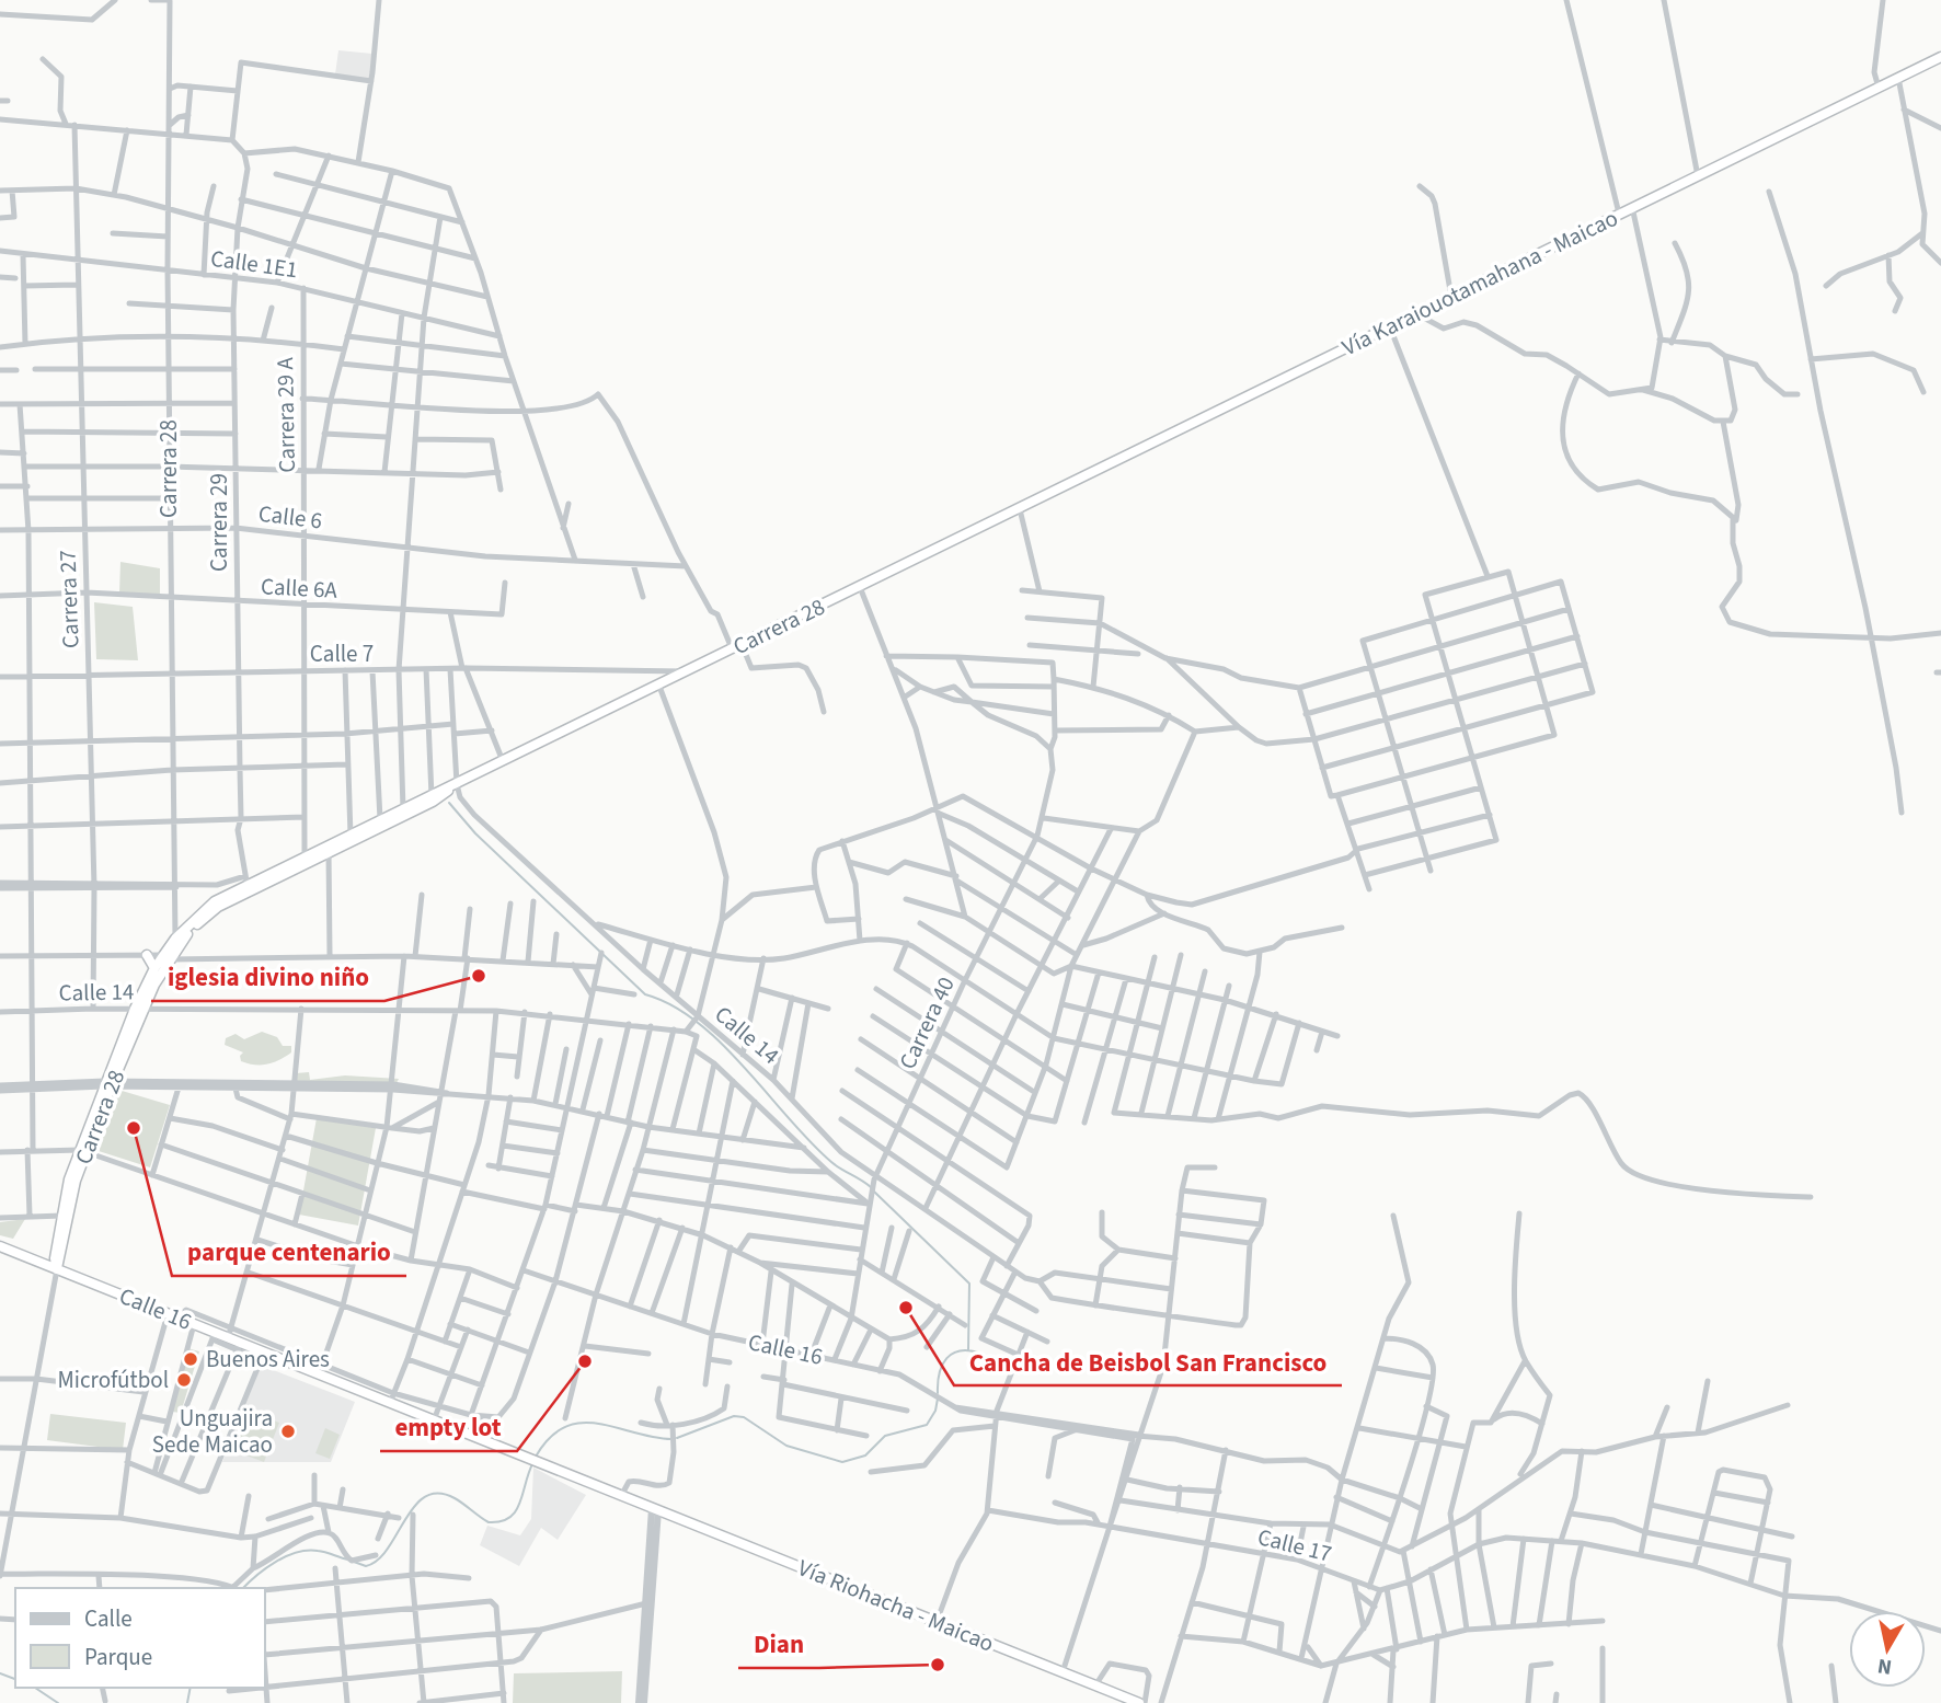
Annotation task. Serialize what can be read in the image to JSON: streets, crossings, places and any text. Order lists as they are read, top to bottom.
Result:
{
  "streets": {
    "highway": [
      "Vía Karaiouotamahana - Maicao",
      "Carrera 28",
      "Calle 16",
      "Vía Riohacha - Maicao"
    ],
    "street": [
      "Calle 1E1",
      "Carrera 29 A",
      "Calle 6",
      "Carrera 29",
      "Calle 6A",
      "Carrera 27",
      "Calle 7",
      "Calle 14",
      "Carrera 40",
      "Calle 17"
    ]
  },
  "crossings": [
    ["Calle 1E1", "Carrera 29 A"],
    ["Calle 1E1", "Carrera 28"],
    ["Calle 1E1", "Carrera 29"],
    ["Calle 1E1", "Carrera 27"],
    ["Vía Karaiouotamahana - Maicao", "Carrera 28"],
    ["Carrera 29 A", "Carrera 28"],
    ["Carrera 29 A", "Calle 6"],
    ["Carrera 29 A", "Calle 6A"],
    ["Carrera 29 A", "Calle 7"],
    ["Carrera 28", "Calle 6"],
    ["Carrera 28", "Carrera 29"],
    ["Carrera 28", "Calle 6A"],
    ["Carrera 28", "Calle 7"],
    ["Carrera 28", "Calle 14"],
    ["Carrera 28", "Calle 16"],
    ["Calle 6", "Carrera 29"],
    ["Calle 6", "Carrera 27"],
    ["Carrera 29", "Calle 6A"],
    ["Carrera 29", "Calle 7"],
    ["Calle 6A", "Carrera 27"],
    ["Carrera 27", "Calle 7"],
    ["Carrera 27", "Calle 14"],
    ["Calle 14", "Carrera 40"],
    ["Carrera 40", "Calle 16"],
    ["Calle 16", "Vía Riohacha - Maicao"]
  ],
  "places": [
    "iglesia divino niño",
    "parque centenario",
    "Cancha de Beisbol San Francisco",
    "Buenos Aires",
    "empty lot",
    "Microfútbol",
    "Unguajira Sede Maicao",
    "Dian"
  ],
  "legend": ["Calle", "Parque"],
  "north": "bottom"
}
